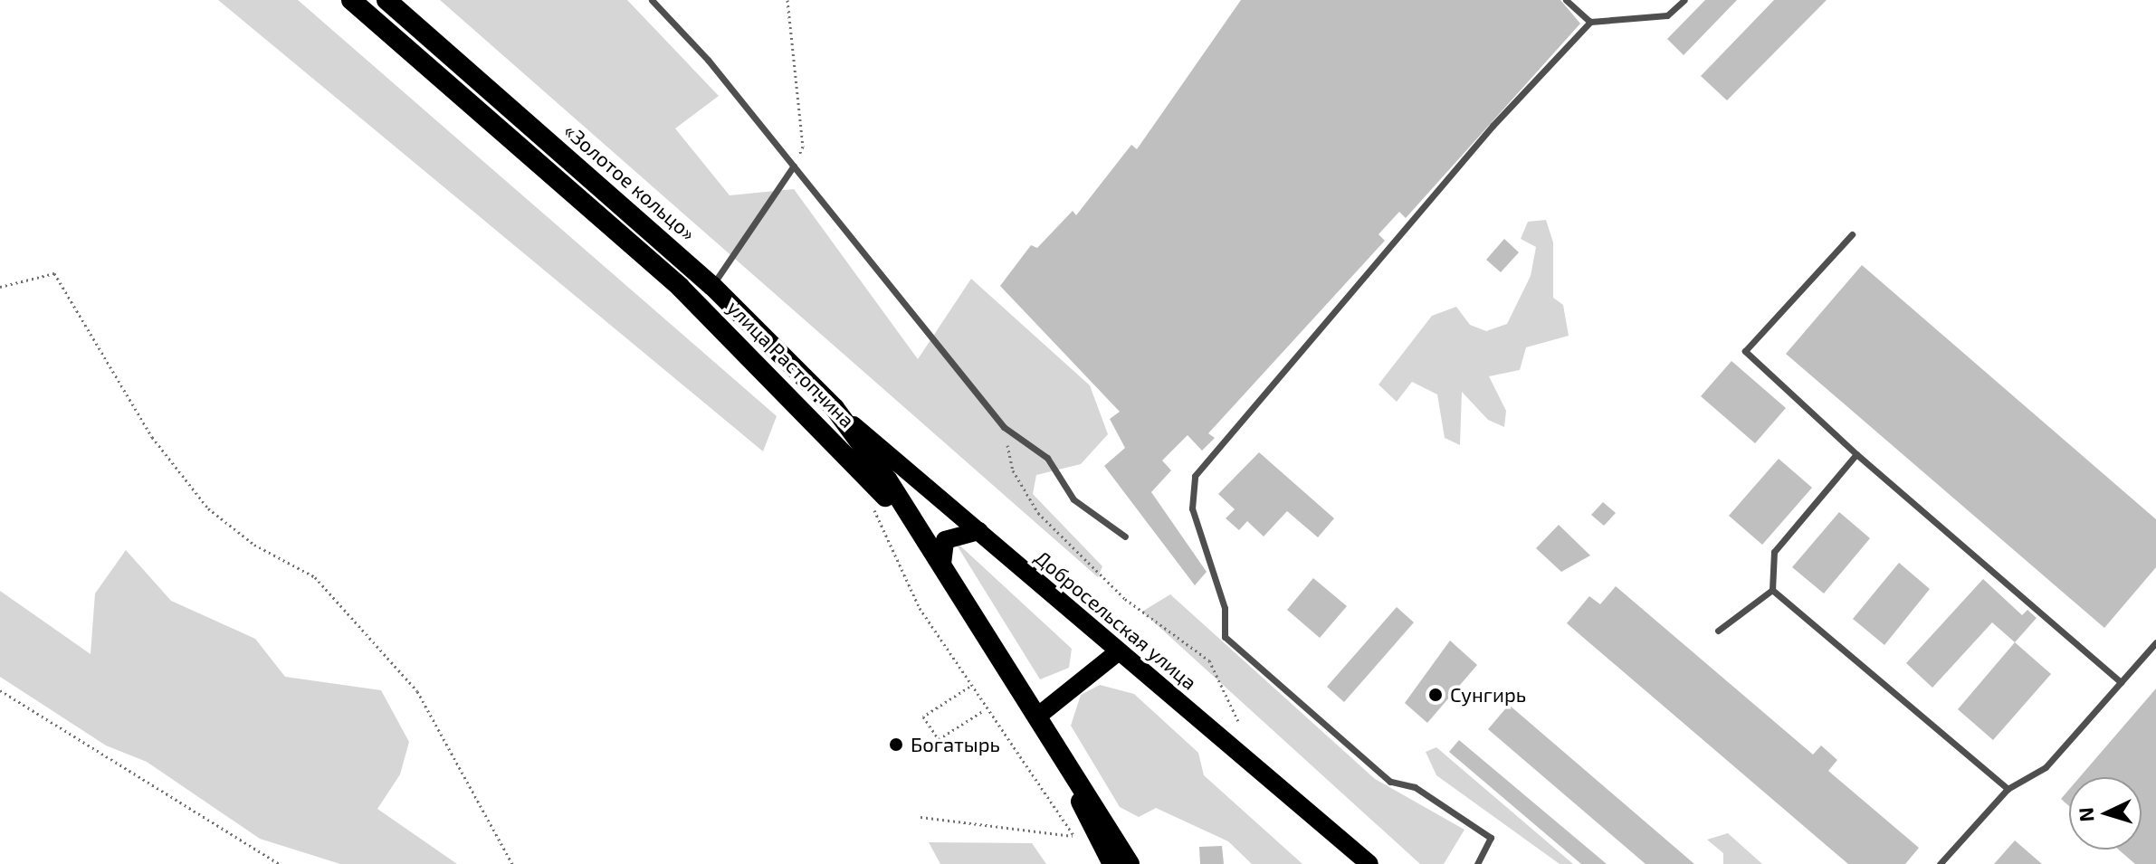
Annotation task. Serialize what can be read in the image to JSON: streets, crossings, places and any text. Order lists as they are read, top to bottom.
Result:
{
  "streets": {
    "highway": ["«Золотое кольцо»", "улица Растопчина"],
    "main road": ["Добросельская улица"]
  },
  "crossings": [
    ["«Золотое кольцо»", "улица Растопчина"],
    ["«Золотое кольцо»", "Добросельская улица"],
    ["улица Растопчина", "Добросельская улица"]
  ],
  "places": ["Сунгирь", "Богатырь"],
  "north": "left"
}
